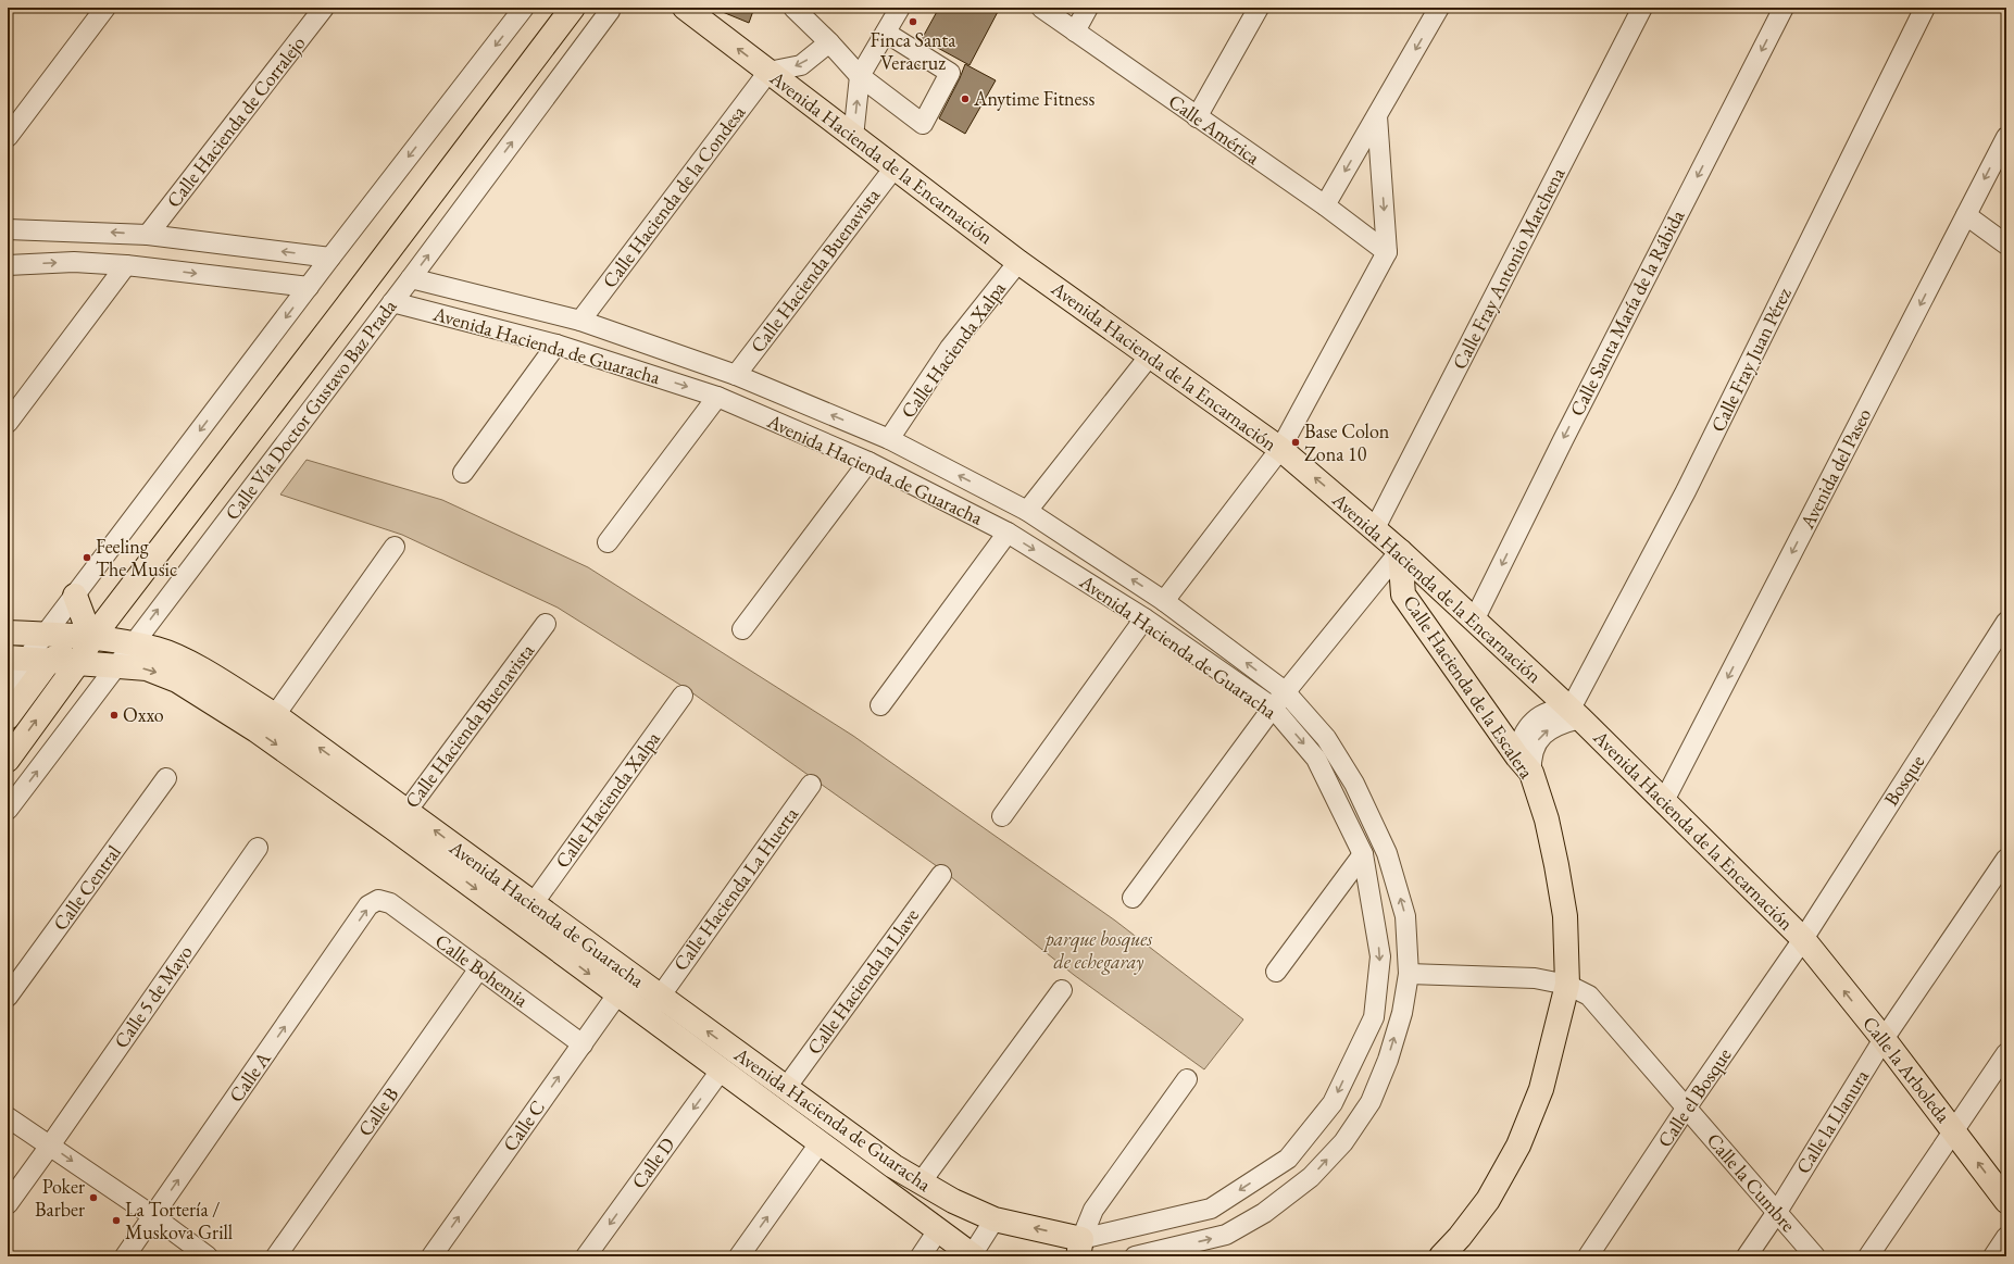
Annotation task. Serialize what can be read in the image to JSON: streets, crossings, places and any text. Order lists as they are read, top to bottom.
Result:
{
  "streets": {
    "main road": [
      "Avenida Hacienda de la Encarnación",
      "Avenida Hacienda de Guaracha",
      "Calle Vía Doctor Gustavo Baz Prada",
      "Calle Hacienda de la Escalera",
      "Calle la Arboleda"
    ],
    "street": [
      "Calle Hacienda de Corralejo",
      "Calle América",
      "Calle Hacienda de la Condesa",
      "Calle Fray Antonio Marchena",
      "Calle Hacienda Buenavista",
      "Calle Santa María de la Rábida",
      "Calle Hacienda Xalpa",
      "Calle Fray Juan Pérez",
      "Avenida del Paseo",
      "Bosque",
      "Calle Central",
      "Calle Hacienda La Huerta",
      "Calle Bohemia",
      "Calle Hacienda la Llave",
      "Calle 5 de Mayo",
      "Calle A",
      "Calle el Bosque",
      "Calle B",
      "Calle la Llanura",
      "Calle C",
      "Calle D",
      "Calle la Cumbre"
    ]
  },
  "crossings": [
    ["Avenida Hacienda de la Encarnación", "Calle Hacienda de la Condesa"],
    ["Avenida Hacienda de la Encarnación", "Calle Fray Antonio Marchena"],
    ["Avenida Hacienda de la Encarnación", "Calle Hacienda Buenavista"],
    ["Avenida Hacienda de la Encarnación", "Calle Santa María de la Rábida"],
    ["Avenida Hacienda de la Encarnación", "Calle Hacienda Xalpa"],
    ["Avenida Hacienda de la Encarnación", "Calle Fray Juan Pérez"],
    ["Avenida Hacienda de la Encarnación", "Avenida del Paseo"],
    ["Avenida Hacienda de la Encarnación", "Calle Hacienda de la Escalera"],
    ["Avenida Hacienda de la Encarnación", "Bosque"],
    ["Avenida Hacienda de la Encarnación", "Calle la Arboleda"],
    ["Avenida Hacienda de la Encarnación", "Calle el Bosque"],
    ["Calle Hacienda de la Condesa", "Avenida Hacienda de Guaracha"],
    ["Calle Hacienda Buenavista", "Avenida Hacienda de Guaracha"],
    ["Avenida Hacienda de Guaracha", "Calle Hacienda Xalpa"],
    ["Avenida Hacienda de Guaracha", "Calle Vía Doctor Gustavo Baz Prada"],
    ["Avenida Hacienda de Guaracha", "Calle Hacienda La Huerta"],
    ["Avenida Hacienda de Guaracha", "Calle Hacienda la Llave"],
    ["Avenida Hacienda de Guaracha", "Calle C"],
    ["Avenida Hacienda de Guaracha", "Calle D"],
    ["Avenida Hacienda de Guaracha", "Calle la Cumbre"],
    ["Calle Hacienda de la Escalera", "Calle la Cumbre"],
    ["Bosque", "Calle la Arboleda"],
    ["Bosque", "Calle el Bosque"],
    ["Calle Bohemia", "Calle A"],
    ["Calle Bohemia", "Calle B"],
    ["Calle Bohemia", "Calle C"],
    ["Calle la Arboleda", "Calle el Bosque"],
    ["Calle la Arboleda", "Calle la Llanura"],
    ["Calle el Bosque", "Calle la Cumbre"],
    ["Calle la Llanura", "Calle la Cumbre"]
  ],
  "one_way": [
    "Calle Santa María de la Rábida",
    "Avenida del Paseo",
    "Calle la Arboleda",
    "Calle A",
    "Calle C"
  ],
  "parks": ["parque bosques de echegaray"],
  "places": [
    "Finca Santa Veracruz",
    "Anytime Fitness",
    "Base Colon Zona 10",
    "Feeling The Music",
    "Oxxo",
    "Poker Barber",
    "La Tortería / Muskova Grill"
  ]
}
